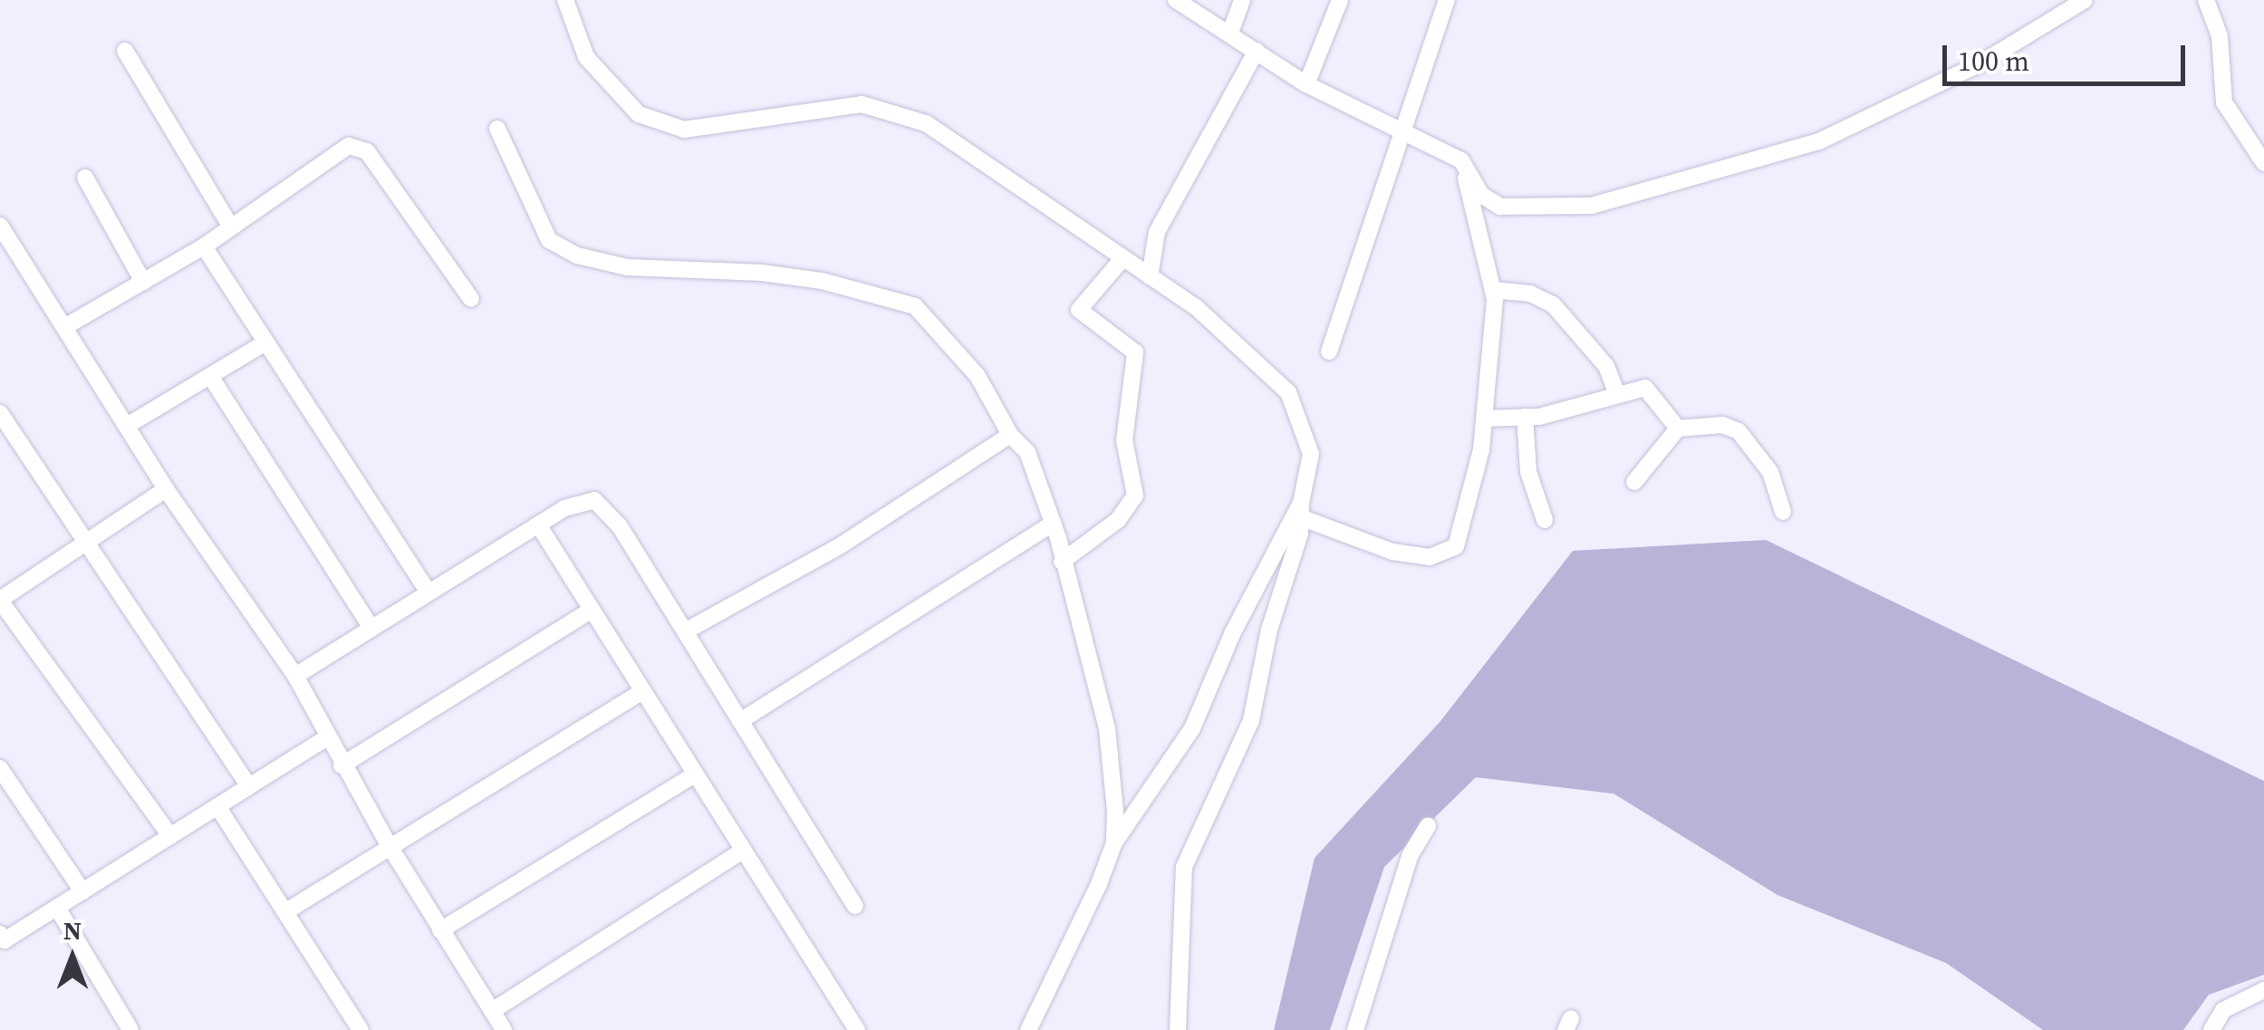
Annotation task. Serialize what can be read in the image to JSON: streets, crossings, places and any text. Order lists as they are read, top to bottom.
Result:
{
  "scale_bar": "100 m",
  "north": "top"
}
